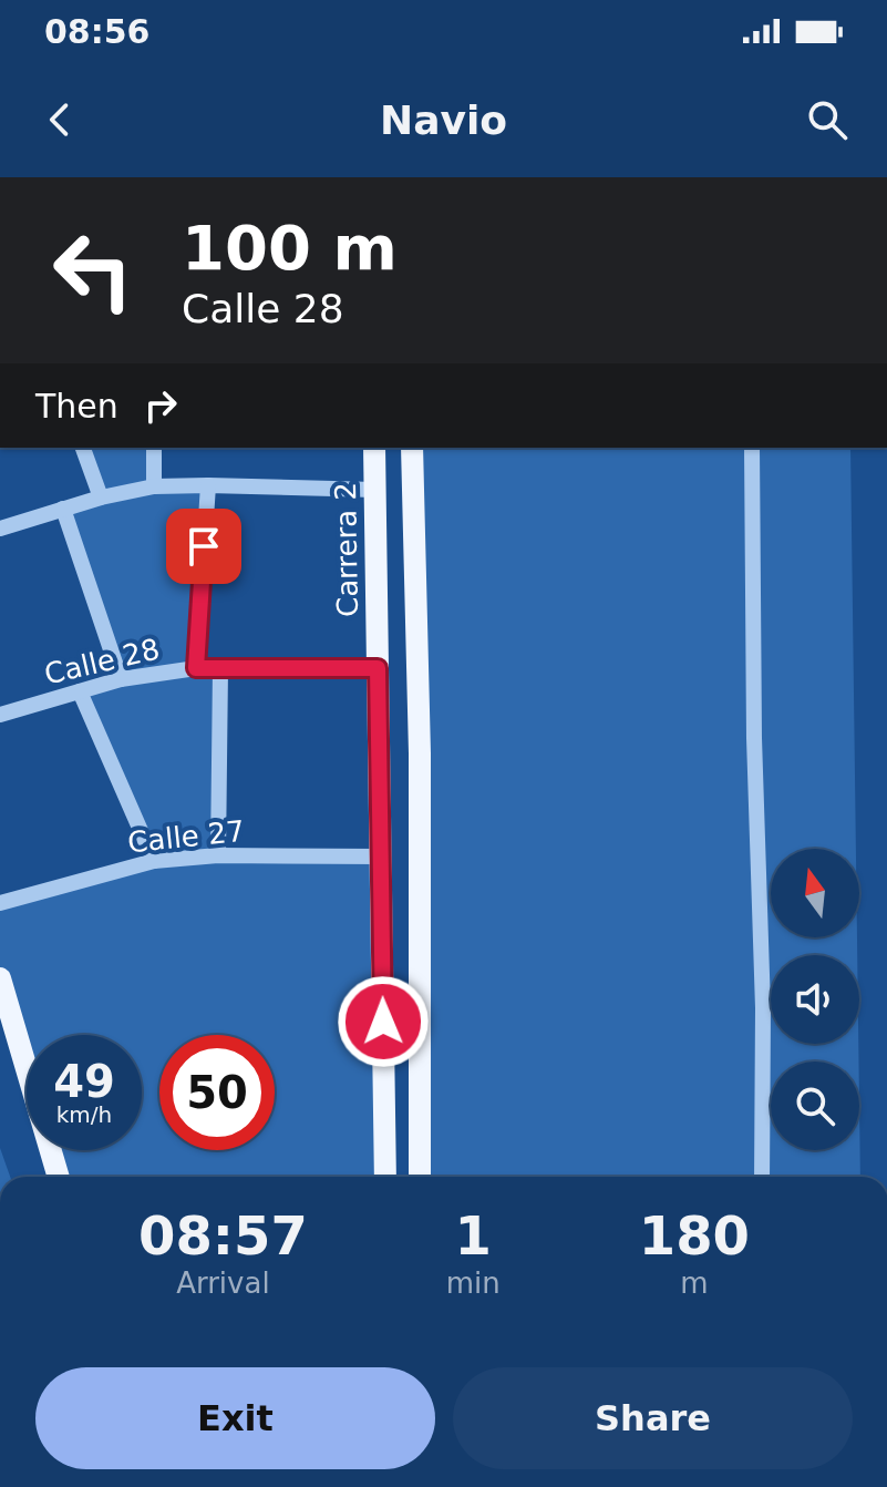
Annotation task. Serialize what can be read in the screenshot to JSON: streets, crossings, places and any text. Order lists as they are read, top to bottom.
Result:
{
  "streets": {
    "main road": ["Carrera 2"],
    "street": ["Calle 28", "Calle 27"]
  },
  "crossings": [
    ["Carrera 2", "Calle 28"],
    ["Carrera 2", "Calle 27"]
  ],
  "north": "top",
  "page": {
    "status": "08:56",
    "header": "Navio",
    "turn": ["100 m", "Calle 28"],
    "then": "Then",
    "speed": "49 km/h",
    "limit": "50",
    "eta": [
      "08:57",
      "Arrival",
      "1",
      "min",
      "180",
      "m"
    ],
    "buttons": ["Exit", "Share"]
  }
}
